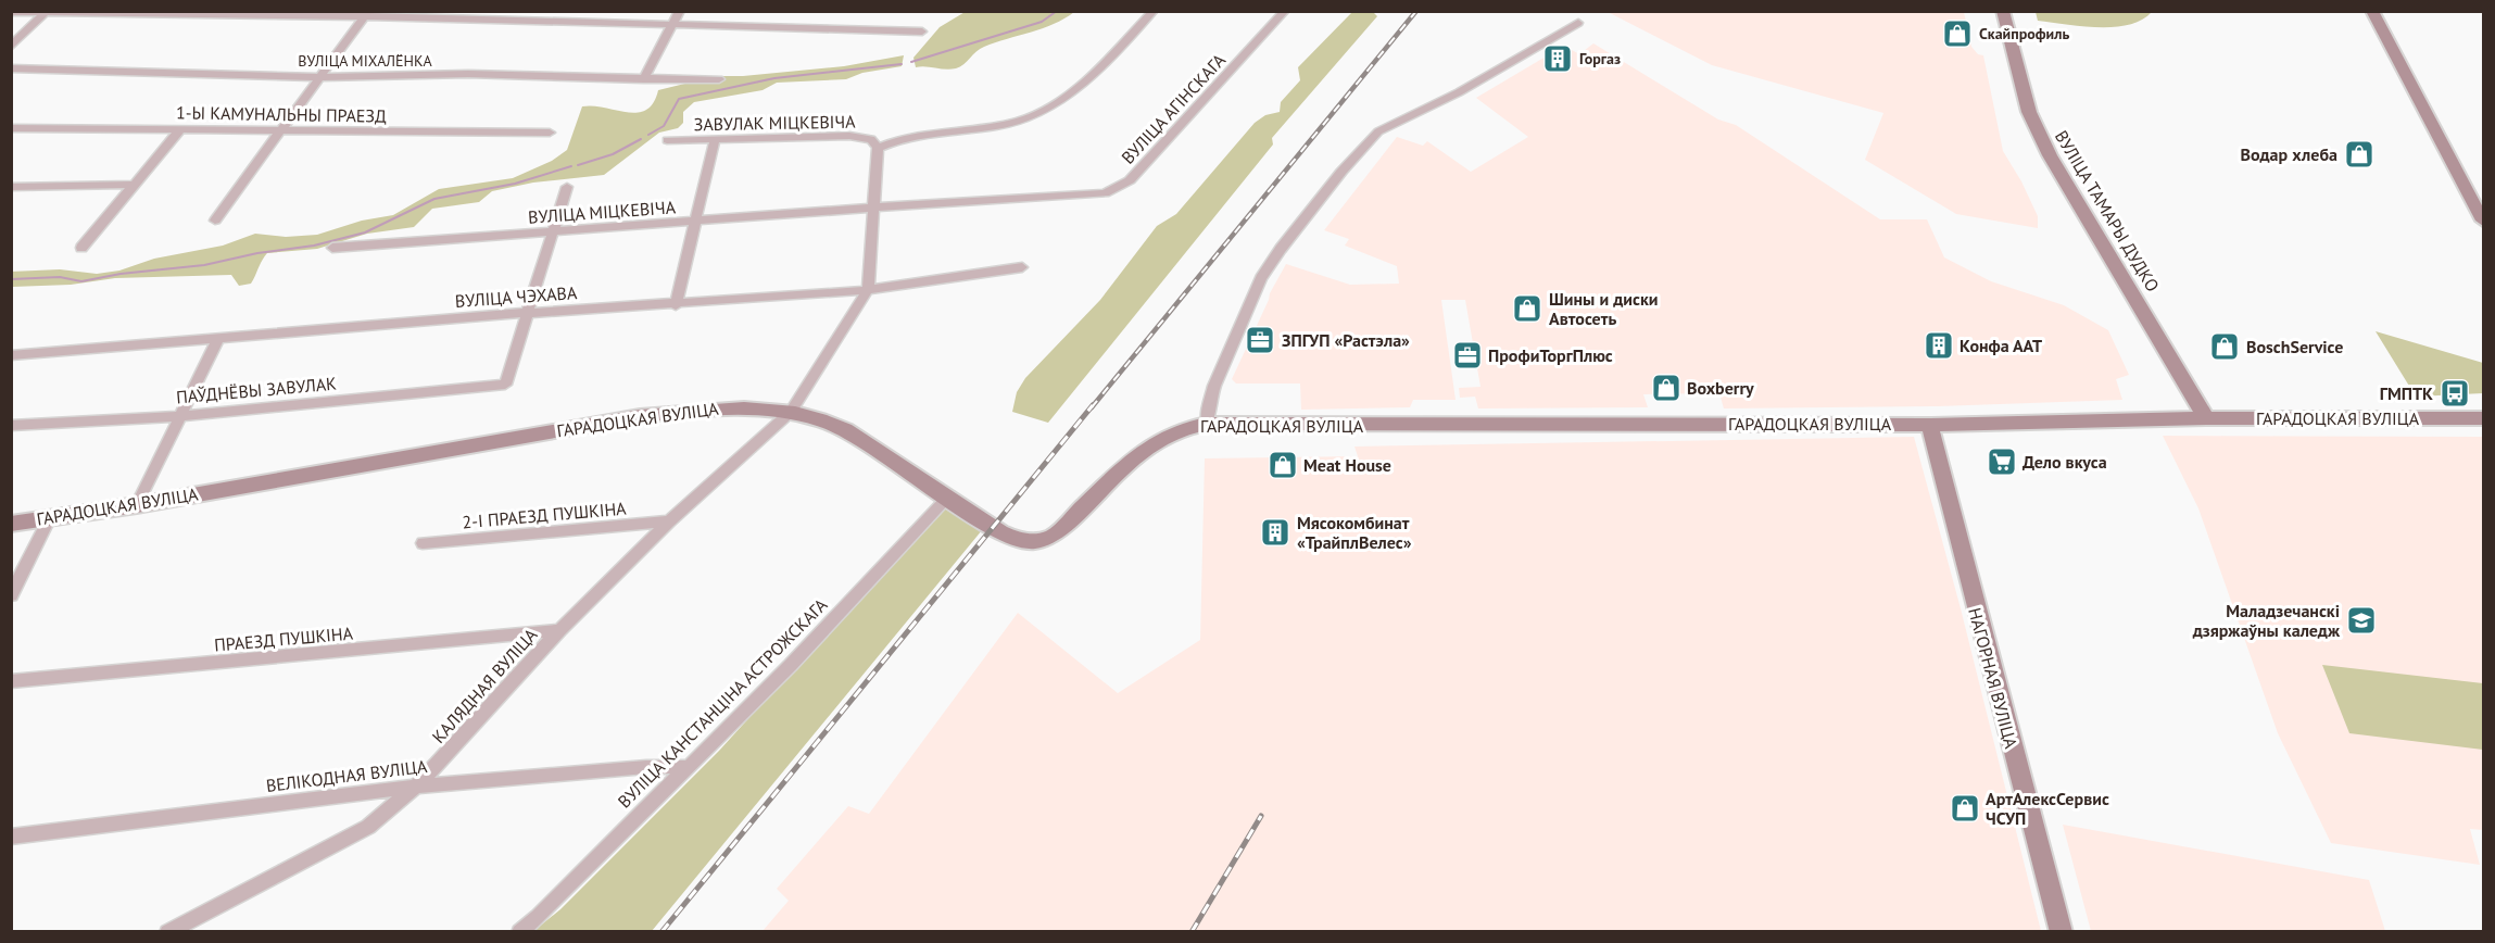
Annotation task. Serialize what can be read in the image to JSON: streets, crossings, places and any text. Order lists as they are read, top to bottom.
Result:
{
  "streets": {
    "street": [
      "ВУЛІЦА МІХАЛЁНКА",
      "ВУЛІЦА АГІНСКАГА",
      "1-Ы КАМУНАЛЬНЫ ПРАЕЗД",
      "ЗАВУЛАК МІЦКЕВІЧА",
      "ВУЛІЦА ТАМАРЫ ДУДКО",
      "ВУЛІЦА МІЦКЕВІЧА",
      "ВУЛІЦА ЧЭХАВА",
      "ПАЎДНЁВЫ ЗАВУЛАК",
      "ГАРАДОЦКАЯ ВУЛІЦА",
      "2-І ПРАЕЗД ПУШКІНА",
      "ПРАЕЗД ПУШКІНА",
      "НАГОРНАЯ ВУЛІЦА",
      "КАЛЯДНАЯ ВУЛІЦА",
      "ВУЛІЦА КАНСТАНЦІНА АСТРОЖСКАГА",
      "ВЕЛІКОДНАЯ ВУЛІЦА"
    ]
  },
  "crossings": [
    ["ВУЛІЦА АГІНСКАГА", "ВУЛІЦА МІЦКЕВІЧА"],
    ["ВУЛІЦА ТАМАРЫ ДУДКО", "ГАРАДОЦКАЯ ВУЛІЦА"],
    ["ВУЛІЦА ЧЭХАВА", "ПАЎДНЁВЫ ЗАВУЛАК"],
    ["ВУЛІЦА ЧЭХАВА", "КАЛЯДНАЯ ВУЛІЦА"],
    ["ГАРАДОЦКАЯ ВУЛІЦА", "НАГОРНАЯ ВУЛІЦА"],
    ["ГАРАДОЦКАЯ ВУЛІЦА", "КАЛЯДНАЯ ВУЛІЦА"],
    ["ГАРАДОЦКАЯ ВУЛІЦА", "ВУЛІЦА КАНСТАНЦІНА АСТРОЖСКАГА"],
    ["2-І ПРАЕЗД ПУШКІНА", "КАЛЯДНАЯ ВУЛІЦА"],
    ["ПРАЕЗД ПУШКІНА", "КАЛЯДНАЯ ВУЛІЦА"],
    ["КАЛЯДНАЯ ВУЛІЦА", "ВЕЛІКОДНАЯ ВУЛІЦА"],
    ["ВУЛІЦА КАНСТАНЦІНА АСТРОЖСКАГА", "ВЕЛІКОДНАЯ ВУЛІЦА"]
  ],
  "places": {
    "shop": [
      "Скайпрофиль",
      "Водар хлеба",
      "Шины и диски Автосеть",
      "BoschService",
      "Boxberry",
      "Meat House",
      "АртАлексСервис ЧСУП"
    ],
    "building": ["Горгаз", "Конфа ААТ", "Мясокомбинат «ТрайплВелес»"],
    "office": ["ЗПГУП «Растэла»", "ПрофиТоргПлюс"],
    "bus stop": ["ГМПТК"],
    "supermarket": ["Дело вкуса"],
    "school or university": ["Маладзечанскі дзяржаўны каледж"]
  }
}
